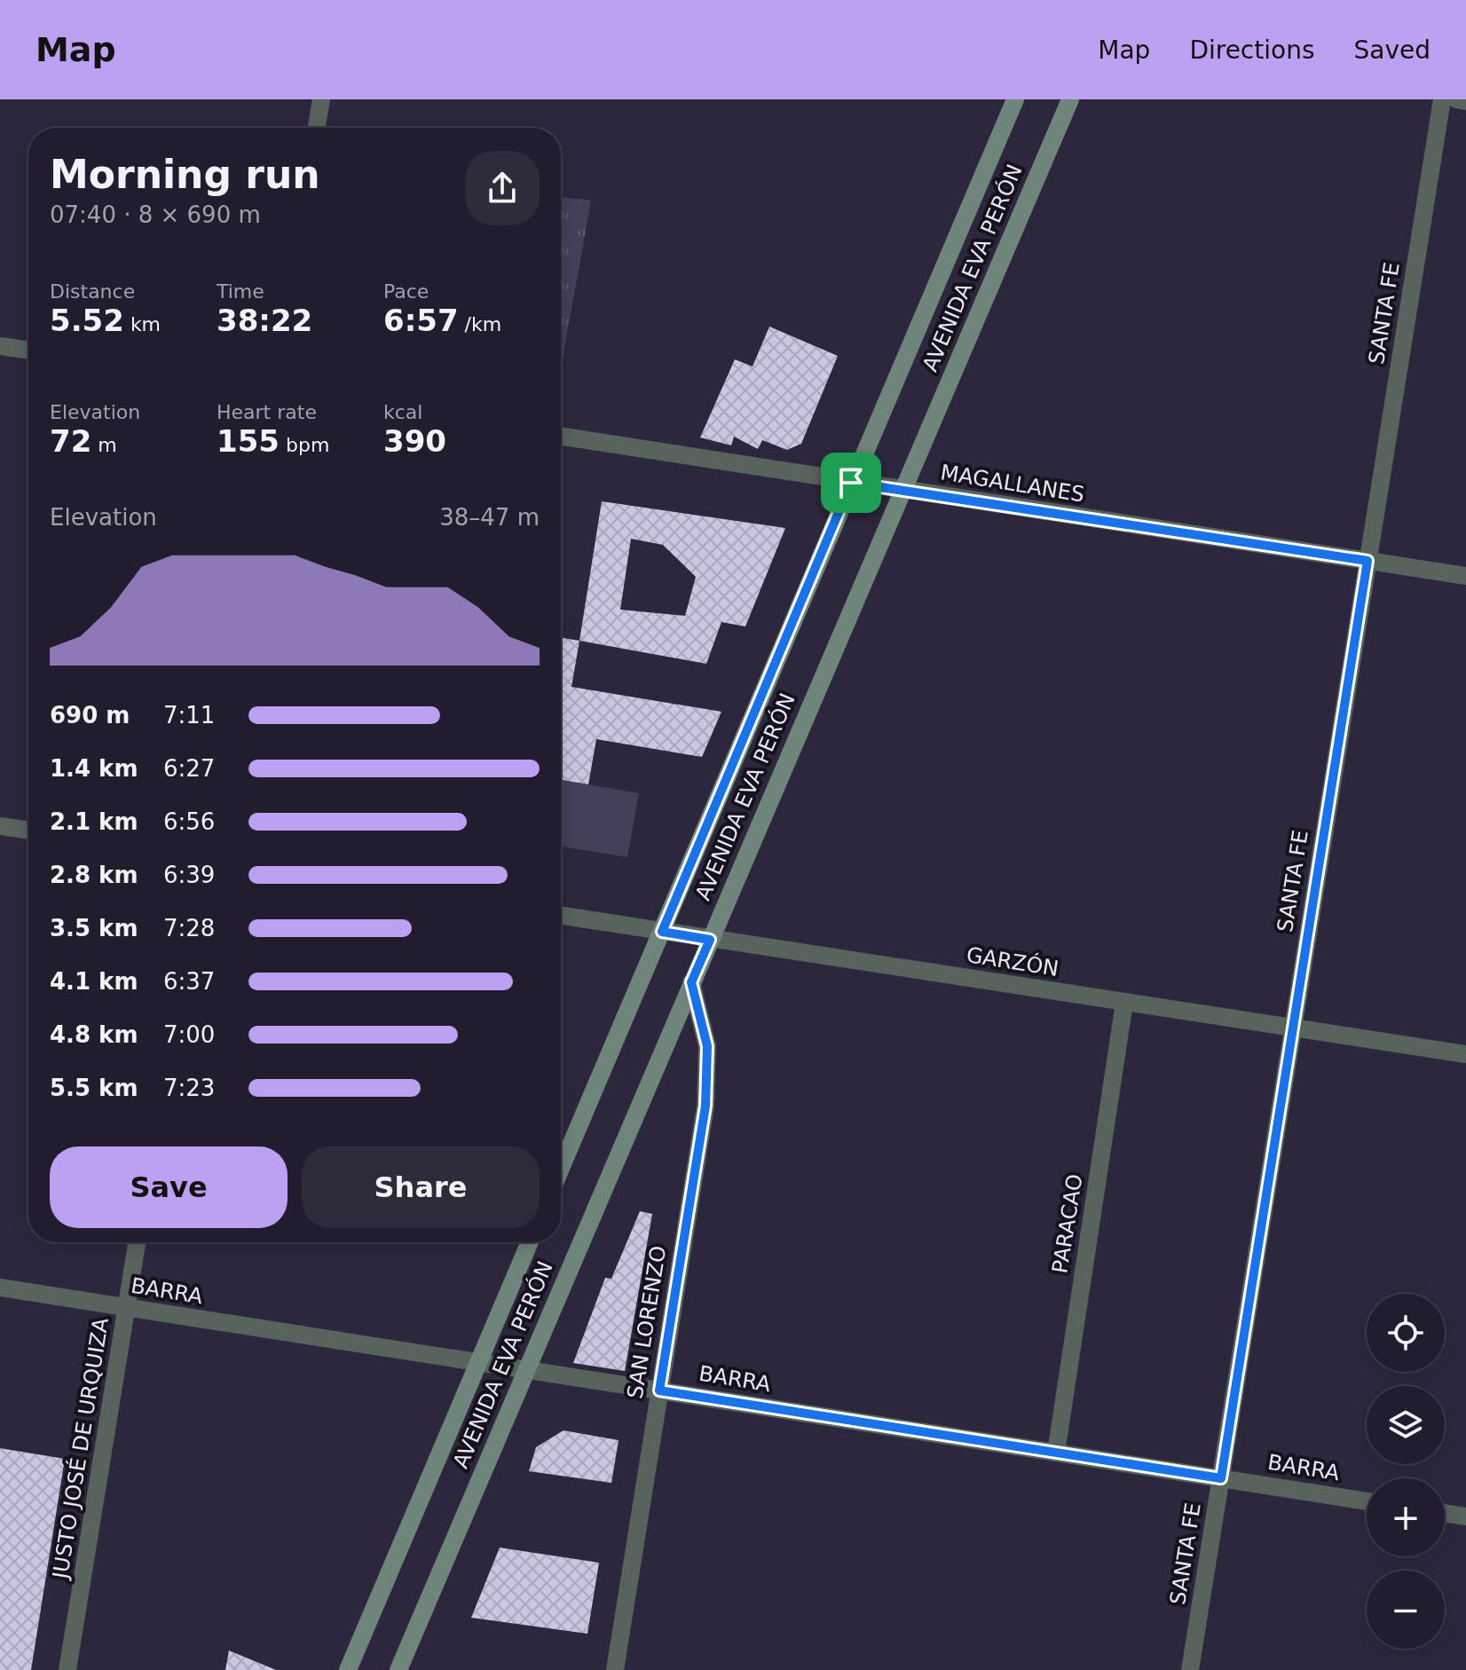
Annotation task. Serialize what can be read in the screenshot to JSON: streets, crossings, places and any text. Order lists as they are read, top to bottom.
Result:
{
  "streets": {
    "main road": ["AVENIDA EVA PERÓN"],
    "street": [
      "SANTA FE",
      "MAGALLANES",
      "GARZÓN",
      "PARACAO",
      "BARRA",
      "SAN LORENZO",
      "JUSTO JOSÉ DE URQUIZA"
    ]
  },
  "crossings": [
    ["AVENIDA EVA PERÓN", "MAGALLANES"],
    ["AVENIDA EVA PERÓN", "GARZÓN"],
    ["AVENIDA EVA PERÓN", "BARRA"],
    ["AVENIDA EVA PERÓN", "SAN LORENZO"],
    ["SANTA FE", "MAGALLANES"],
    ["SANTA FE", "GARZÓN"],
    ["SANTA FE", "BARRA"],
    ["GARZÓN", "PARACAO"],
    ["PARACAO", "BARRA"],
    ["BARRA", "SAN LORENZO"],
    ["BARRA", "JUSTO JOSÉ DE URQUIZA"]
  ],
  "page": {
    "header": "Map",
    "nav": ["Map", "Directions", "Saved"],
    "heading": ["Morning run", "07:40 · 8 × 690 m"],
    "stats": [
      ["Distance", "5.52 km"],
      ["Time", "38:22"],
      ["Pace", "6:57 /km"],
      ["Elevation", "72 m"],
      ["Heart rate", "155 bpm"],
      ["kcal", "390"]
    ],
    "chart": ["Elevation", "38–47 m"],
    "list": [
      {
        "name": "690 m",
        "note": "7:11"
      },
      {
        "name": "1.4 km",
        "note": "6:27"
      },
      {
        "name": "2.1 km",
        "note": "6:56"
      },
      {
        "name": "2.8 km",
        "note": "6:39"
      },
      {
        "name": "3.5 km",
        "note": "7:28"
      },
      {
        "name": "4.1 km",
        "note": "6:37"
      },
      {
        "name": "4.8 km",
        "note": "7:00"
      },
      {
        "name": "5.5 km",
        "note": "7:23"
      }
    ],
    "buttons": ["Save", "Share"],
    "map_buttons": ["+", "−"]
  }
}
